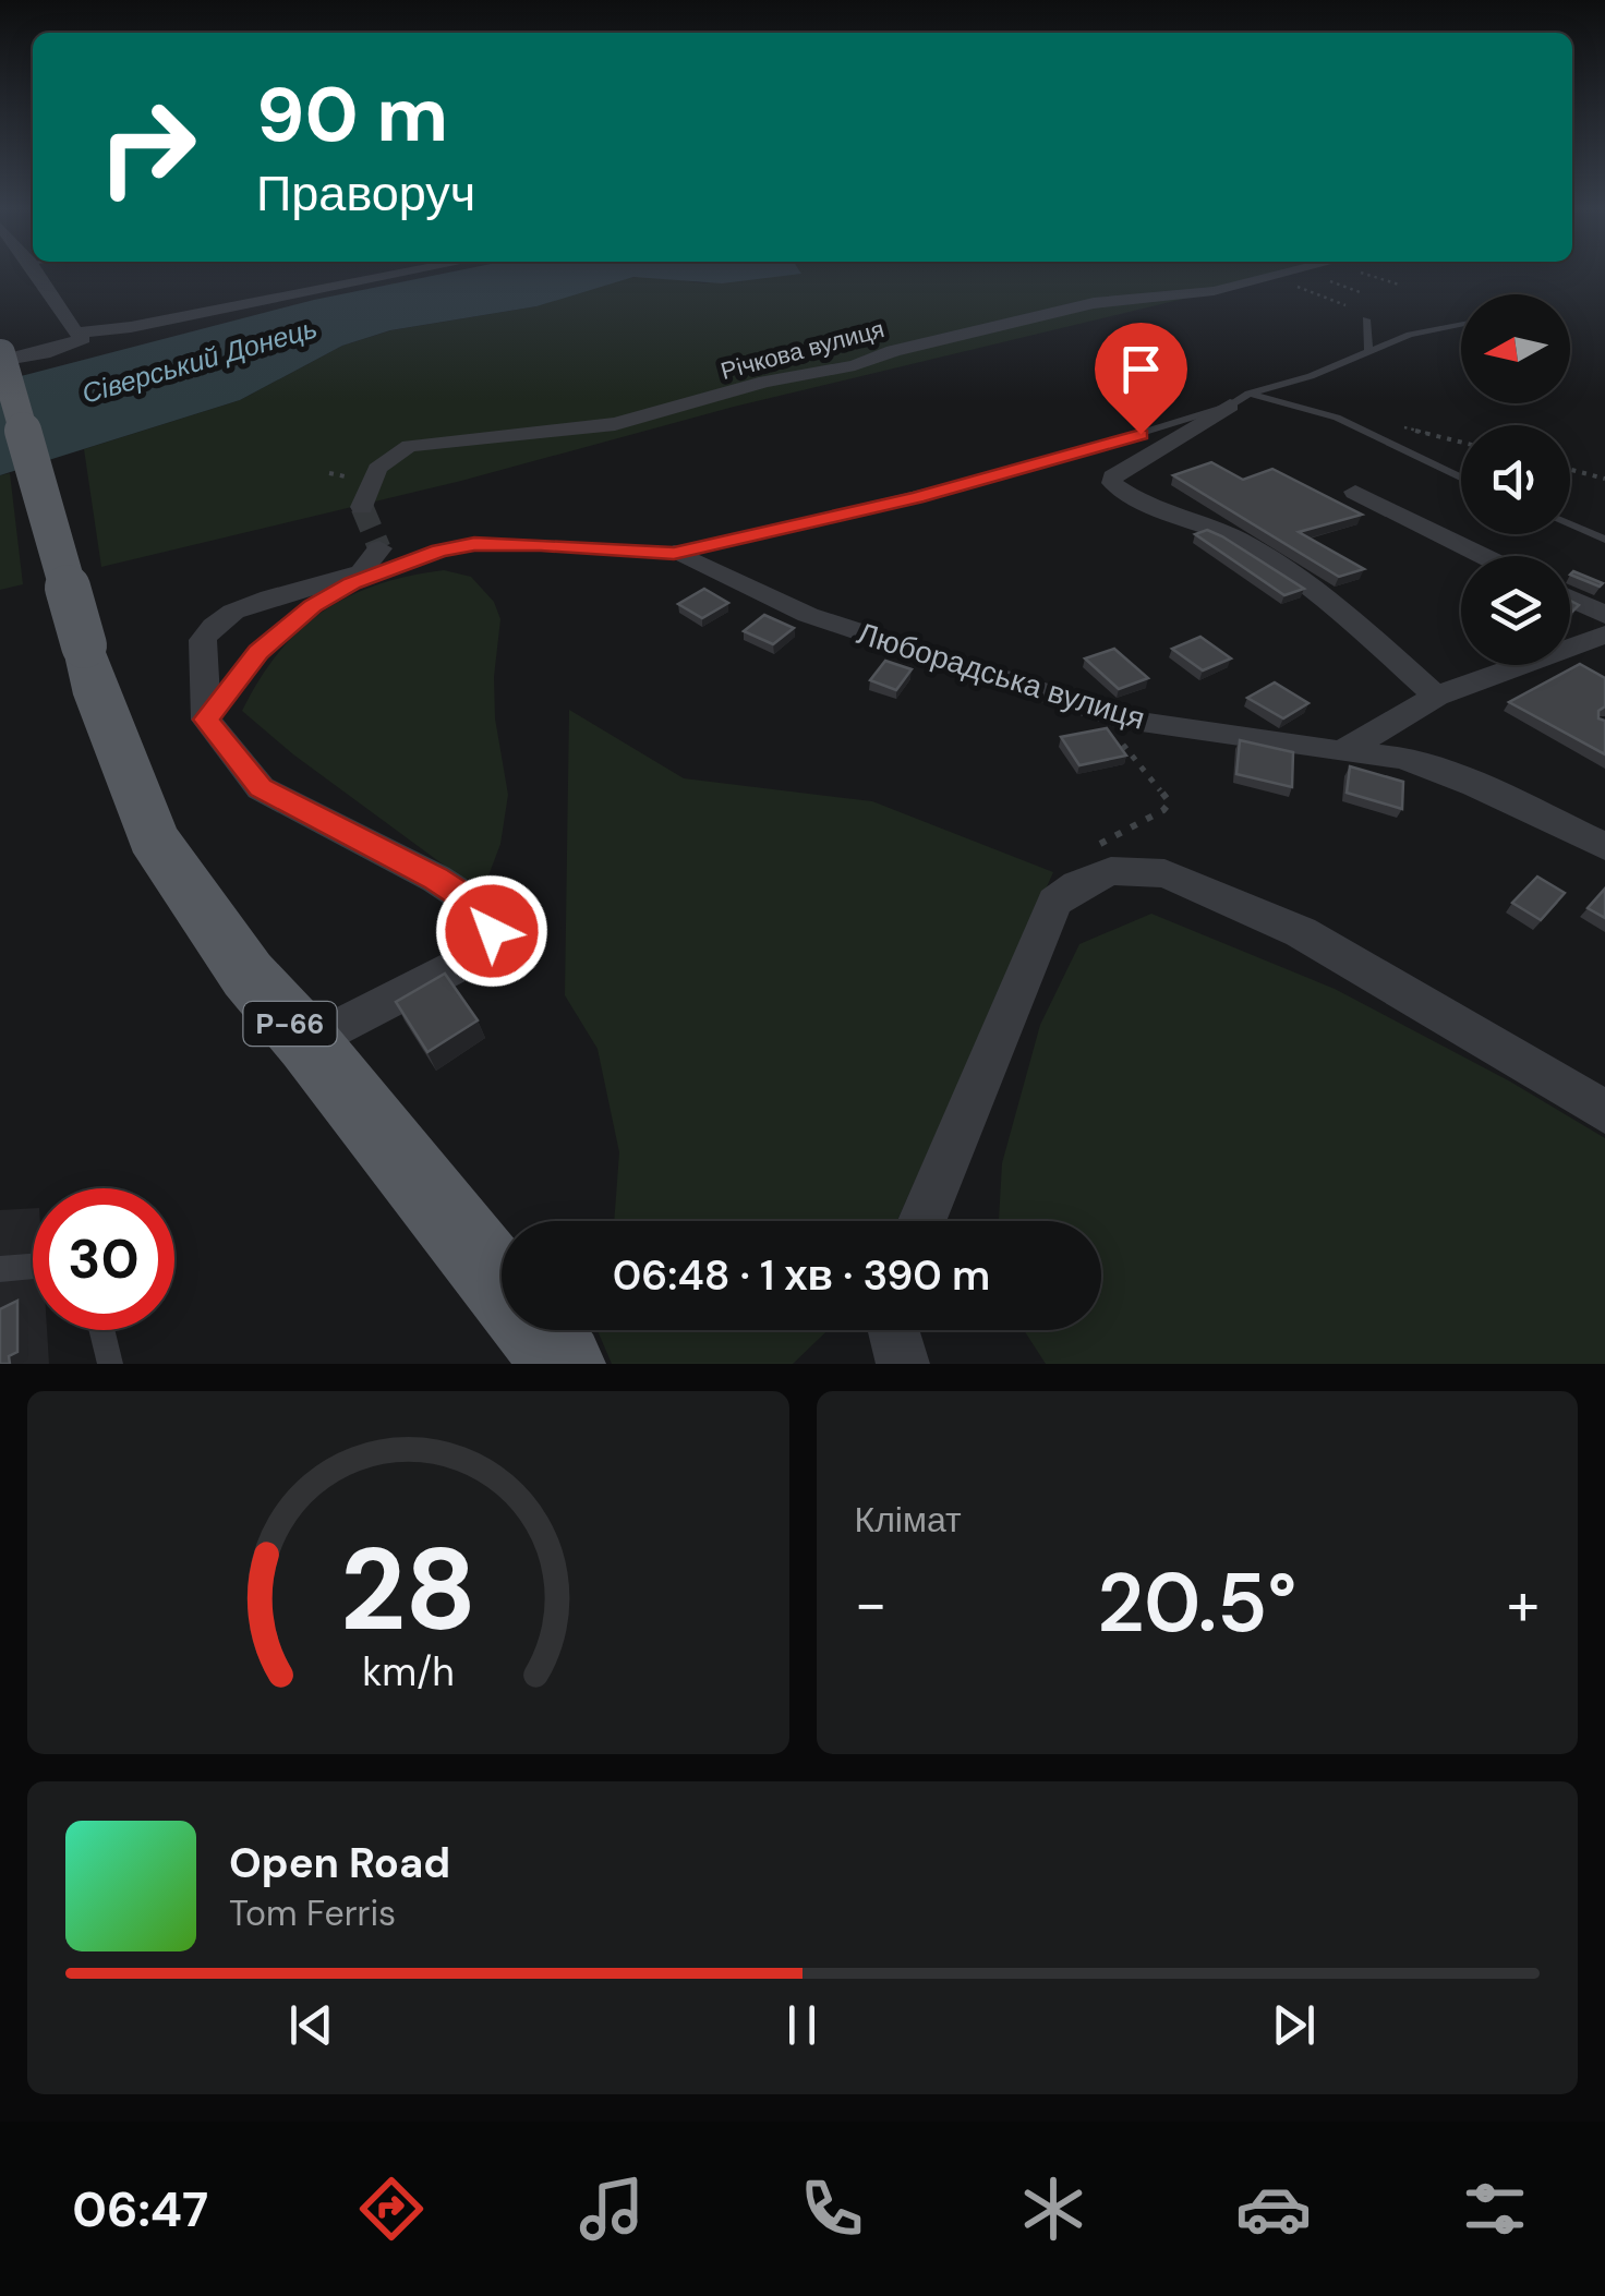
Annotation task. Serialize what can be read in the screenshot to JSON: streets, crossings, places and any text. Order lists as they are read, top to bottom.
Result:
{
  "streets": {
    "main road": ["Р-66"],
    "street": ["Річкова вулиця", "Люборадська вулиця"]
  },
  "water": ["Сіверський Донець"],
  "north": "left",
  "page": {
    "turn": ["90 m", "Праворуч"],
    "limit": "30",
    "trip": "06:48 · 1 хв · 390 m",
    "tile": "Клімат",
    "heat": ["−", "20.5°", "+"],
    "song": ["Open Road", "Tom Ferris"],
    "tabs": "06:47",
    "gauge": ["28", "km/h"]
  }
}
